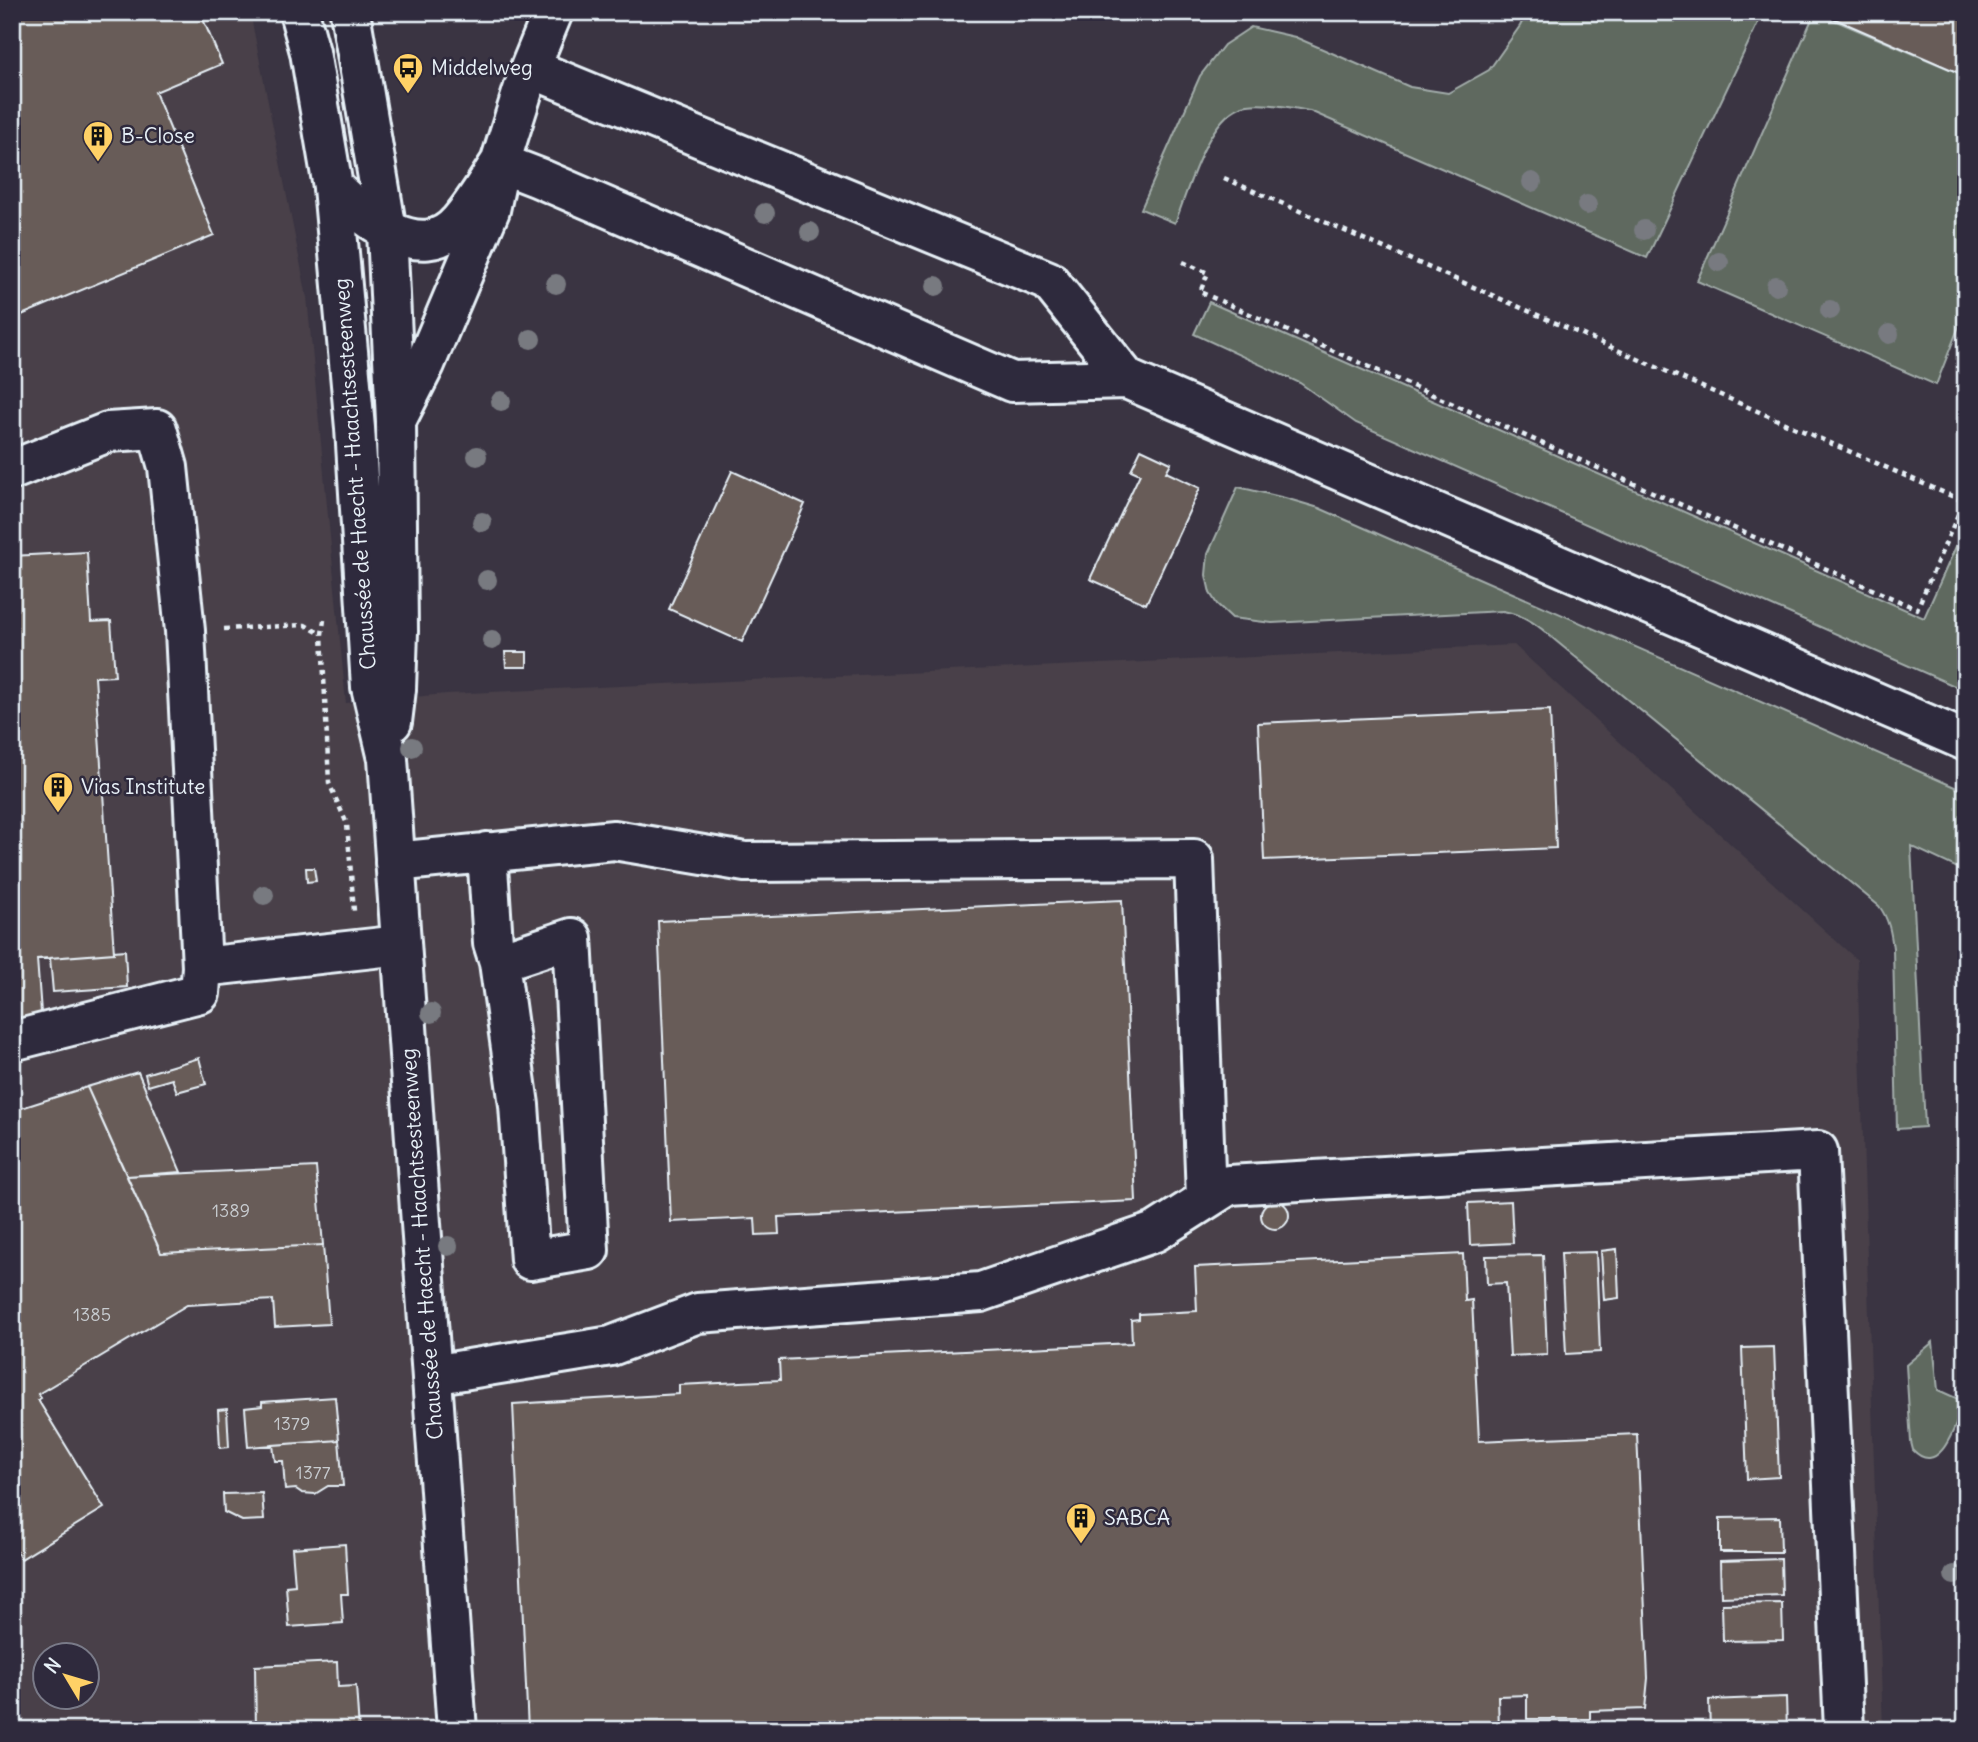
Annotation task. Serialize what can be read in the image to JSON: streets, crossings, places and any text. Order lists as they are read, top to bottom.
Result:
{
  "streets": {
    "main road": ["Chaussée de Haecht - Haachtsesteenweg"]
  },
  "places": {
    "bus stop": ["Middelweg"],
    "building": ["B-Close", "Vias Institute", "SABCA"]
  },
  "house_numbers": [
    "1389",
    "1385",
    "1379",
    "1377"
  ],
  "north": "top left"
}
